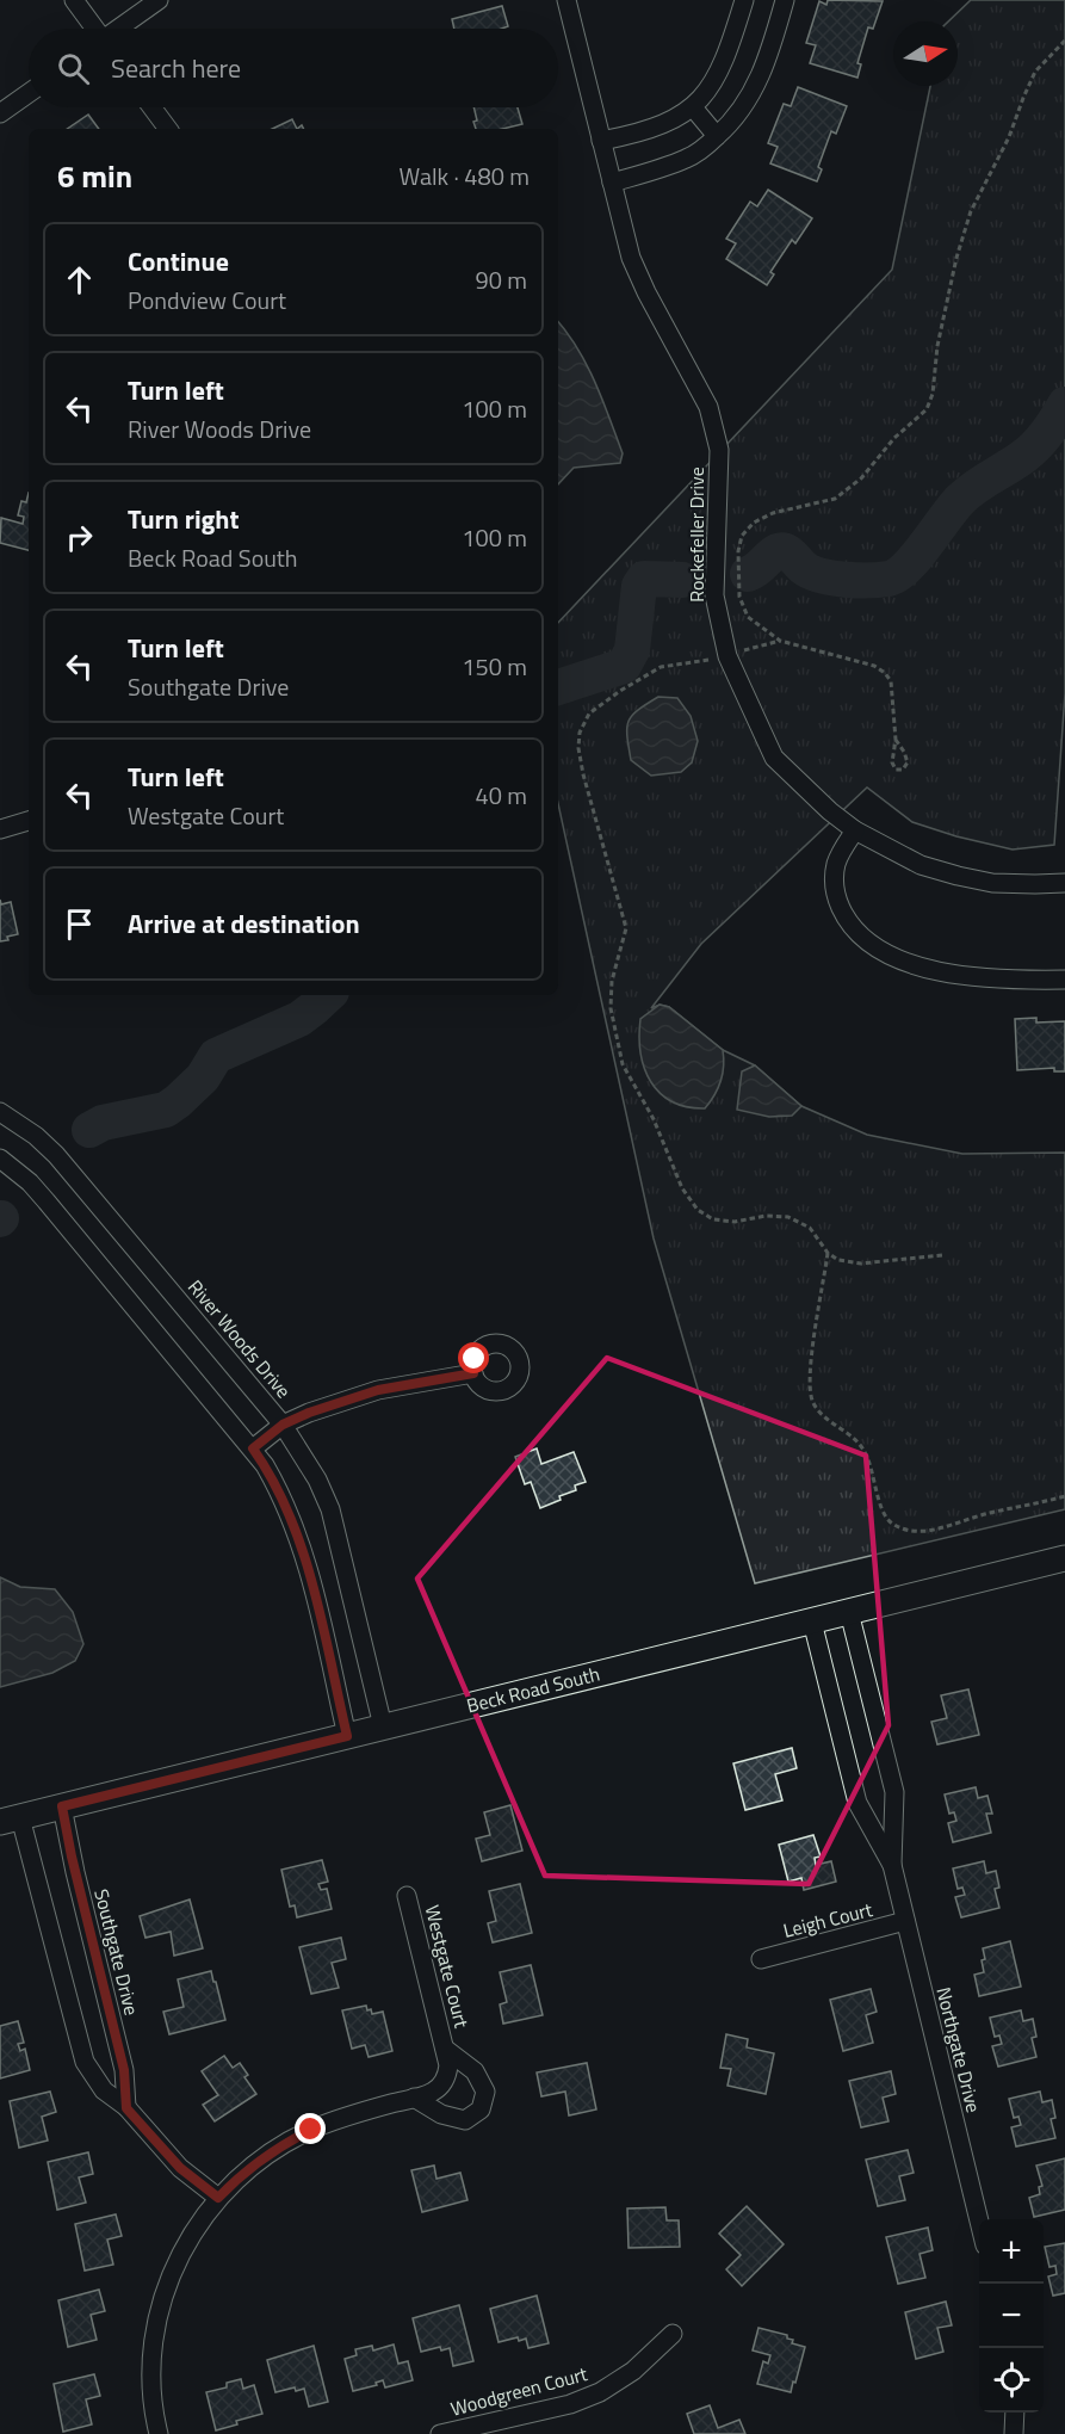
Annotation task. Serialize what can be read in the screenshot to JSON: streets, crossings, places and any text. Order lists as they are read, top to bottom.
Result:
{
  "streets": {
    "main road": ["Beck Road South"],
    "street": [
      "Rockefeller Drive",
      "River Woods Drive",
      "Leigh Court",
      "Southgate Drive",
      "Westgate Court",
      "Northgate Drive",
      "Woodgreen Court"
    ]
  },
  "crossings": [
    ["River Woods Drive", "Beck Road South"],
    ["Beck Road South", "Southgate Drive"],
    ["Beck Road South", "Northgate Drive"],
    ["Leigh Court", "Northgate Drive"]
  ],
  "north": "right",
  "page": {
    "search": "Search here",
    "heading": ["6 min", "Walk · 480 m"],
    "list": [
      ["Continue", "Pondview Court", "90 m"],
      ["Turn left", "River Woods Drive", "100 m"],
      ["Turn right", "Beck Road South", "100 m"],
      ["Turn left", "Southgate Drive", "150 m"],
      ["Turn left", "Westgate Court", "40 m"],
      "Arrive at destination"
    ],
    "map_buttons": ["+", "−"]
  }
}
